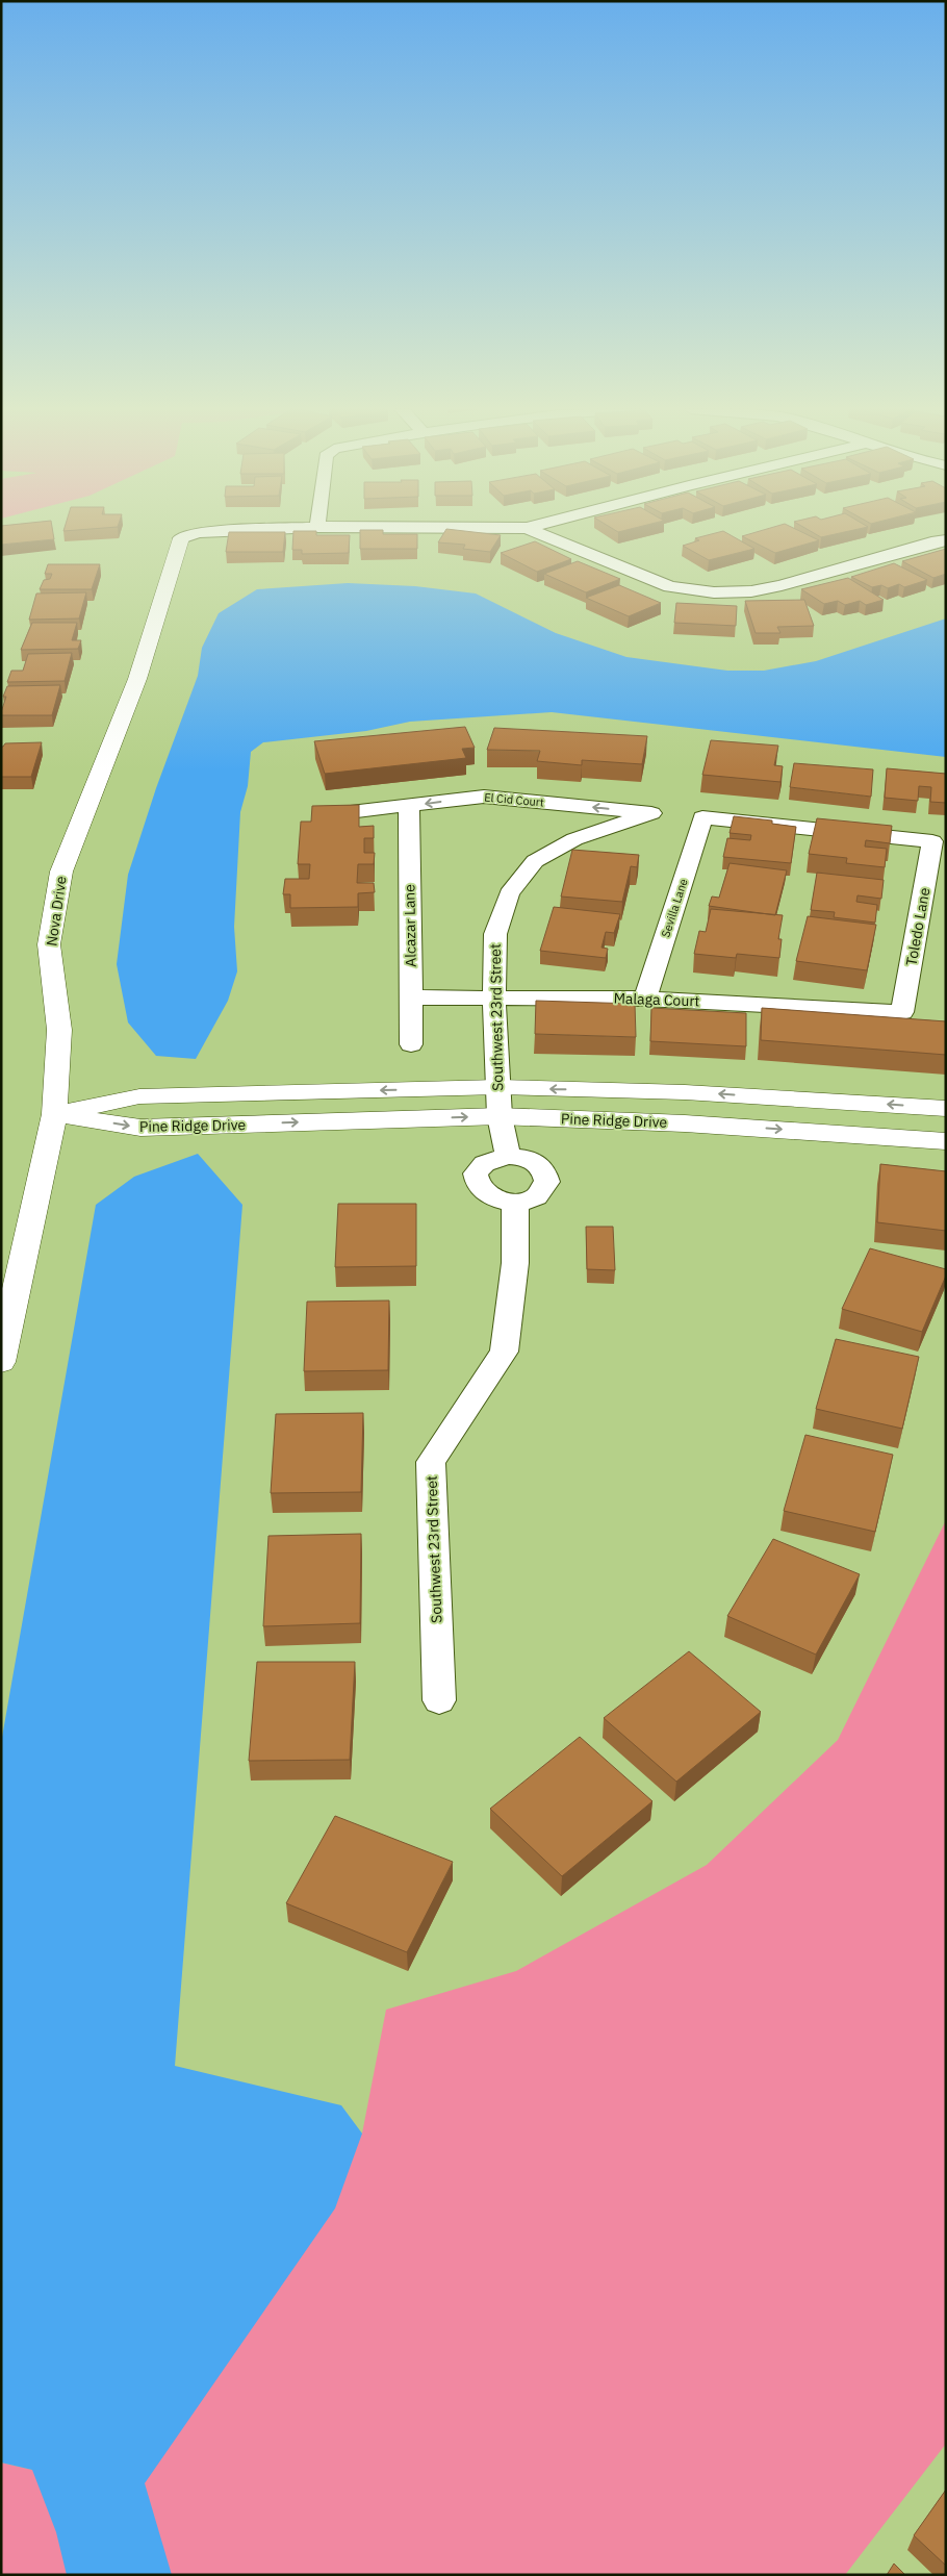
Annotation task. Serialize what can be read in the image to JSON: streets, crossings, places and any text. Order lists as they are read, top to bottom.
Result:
{
  "streets": {
    "street": [
      "El Cid Court",
      "Sevilla Lane",
      "Nova Drive",
      "Alcazar Lane",
      "Toledo Lane",
      "Malaga Court",
      "Southwest 23rd Street",
      "Pine Ridge Drive"
    ]
  },
  "crossings": [
    ["El Cid Court", "Alcazar Lane"],
    ["El Cid Court", "Southwest 23rd Street"],
    ["Sevilla Lane", "Toledo Lane"],
    ["Sevilla Lane", "Malaga Court"],
    ["Nova Drive", "Pine Ridge Drive"],
    ["Alcazar Lane", "Malaga Court"],
    ["Toledo Lane", "Malaga Court"],
    ["Malaga Court", "Southwest 23rd Street"],
    ["Southwest 23rd Street", "Pine Ridge Drive"]
  ],
  "one_way": ["El Cid Court"]
}
